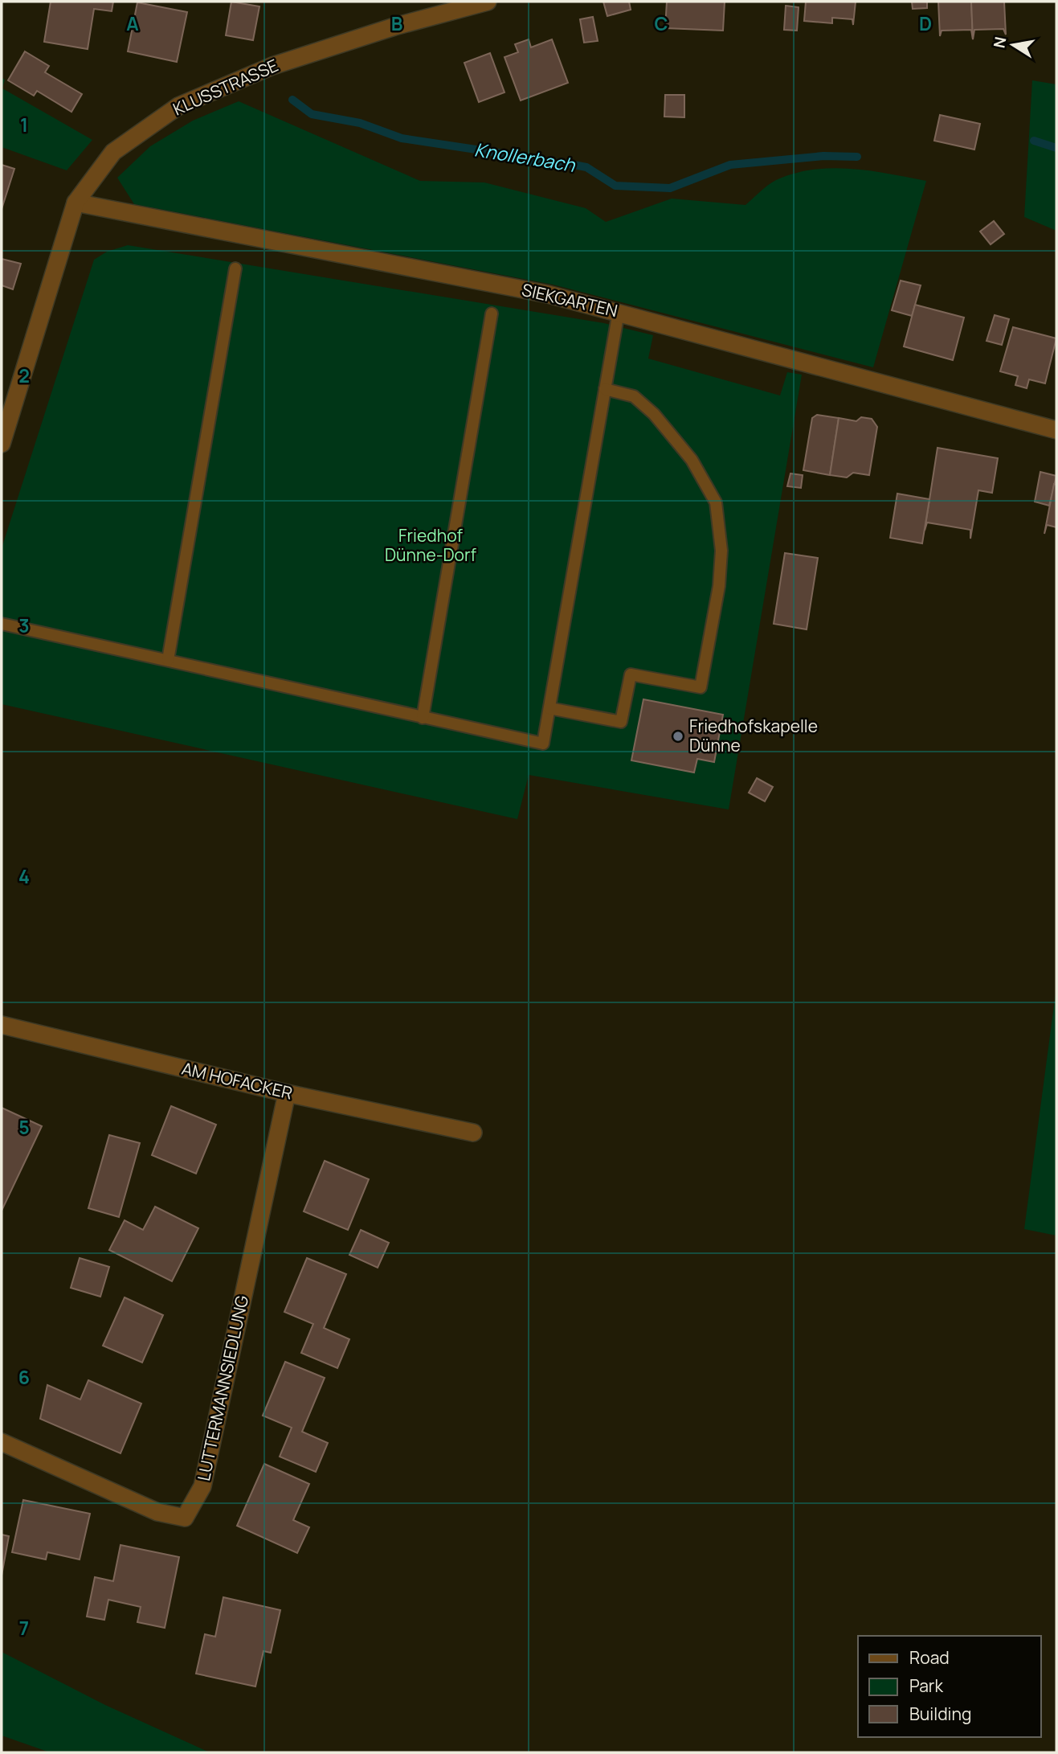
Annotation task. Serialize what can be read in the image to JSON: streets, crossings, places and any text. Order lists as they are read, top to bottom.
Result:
{
  "streets": {
    "street": [
      "KLUSSTRASSE",
      "SIEKGARTEN",
      "AM HOFACKER",
      "LUTTERMANNSIEDLUNG"
    ]
  },
  "crossings": [
    ["KLUSSTRASSE", "SIEKGARTEN"],
    ["AM HOFACKER", "LUTTERMANNSIEDLUNG"]
  ],
  "water": ["Knollerbach"],
  "parks": ["Friedhof Dünne-Dorf"],
  "places": ["Friedhofskapelle Dünne"],
  "legend": ["Road", "Park", "Building"],
  "north": "left",
  "grid": {
    "columns": [
      "A",
      "B",
      "C",
      "D"
    ],
    "rows": [
      "1",
      "2",
      "3",
      "4",
      "5",
      "6",
      "7"
    ]
  }
}
